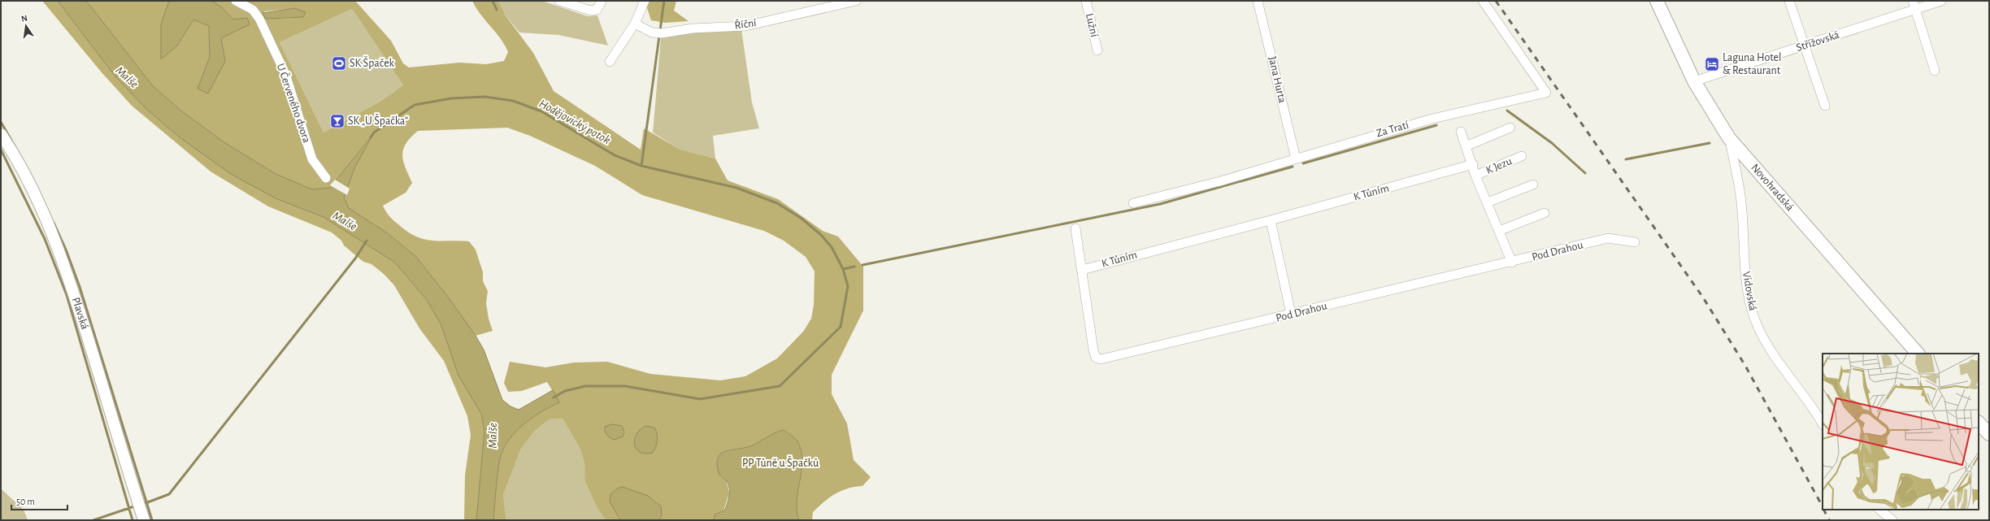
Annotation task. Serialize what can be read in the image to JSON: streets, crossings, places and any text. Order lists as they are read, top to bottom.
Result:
{
  "streets": {
    "main road": ["Novohradská"],
    "street": [
      "Říční",
      "Lužní",
      "Střížovská",
      "Jana Hurta",
      "U Červeného dvora",
      "Za Tratí",
      "K Jezu",
      "K Tůním",
      "Pod Drahou",
      "Vidovská",
      "Plavská"
    ]
  },
  "crossings": [
    ["Střížovská", "Novohradská"],
    ["Jana Hurta", "Za Tratí"],
    ["K Jezu", "K Tůním"],
    ["K Jezu", "Pod Drahou"],
    ["Novohradská", "Vidovská"],
    ["K Tůním", "Pod Drahou"]
  ],
  "water": ["Malše", "Hodějovický potok"],
  "parks": ["PP Tůně u Špačků"],
  "places": {
    "sports": ["SK Špaček"],
    "hotel": ["Laguna Hotel & Restaurant"],
    "bar": ["SK „U Špačka“"]
  },
  "scale_bar": "50 m",
  "north": "top"
}
